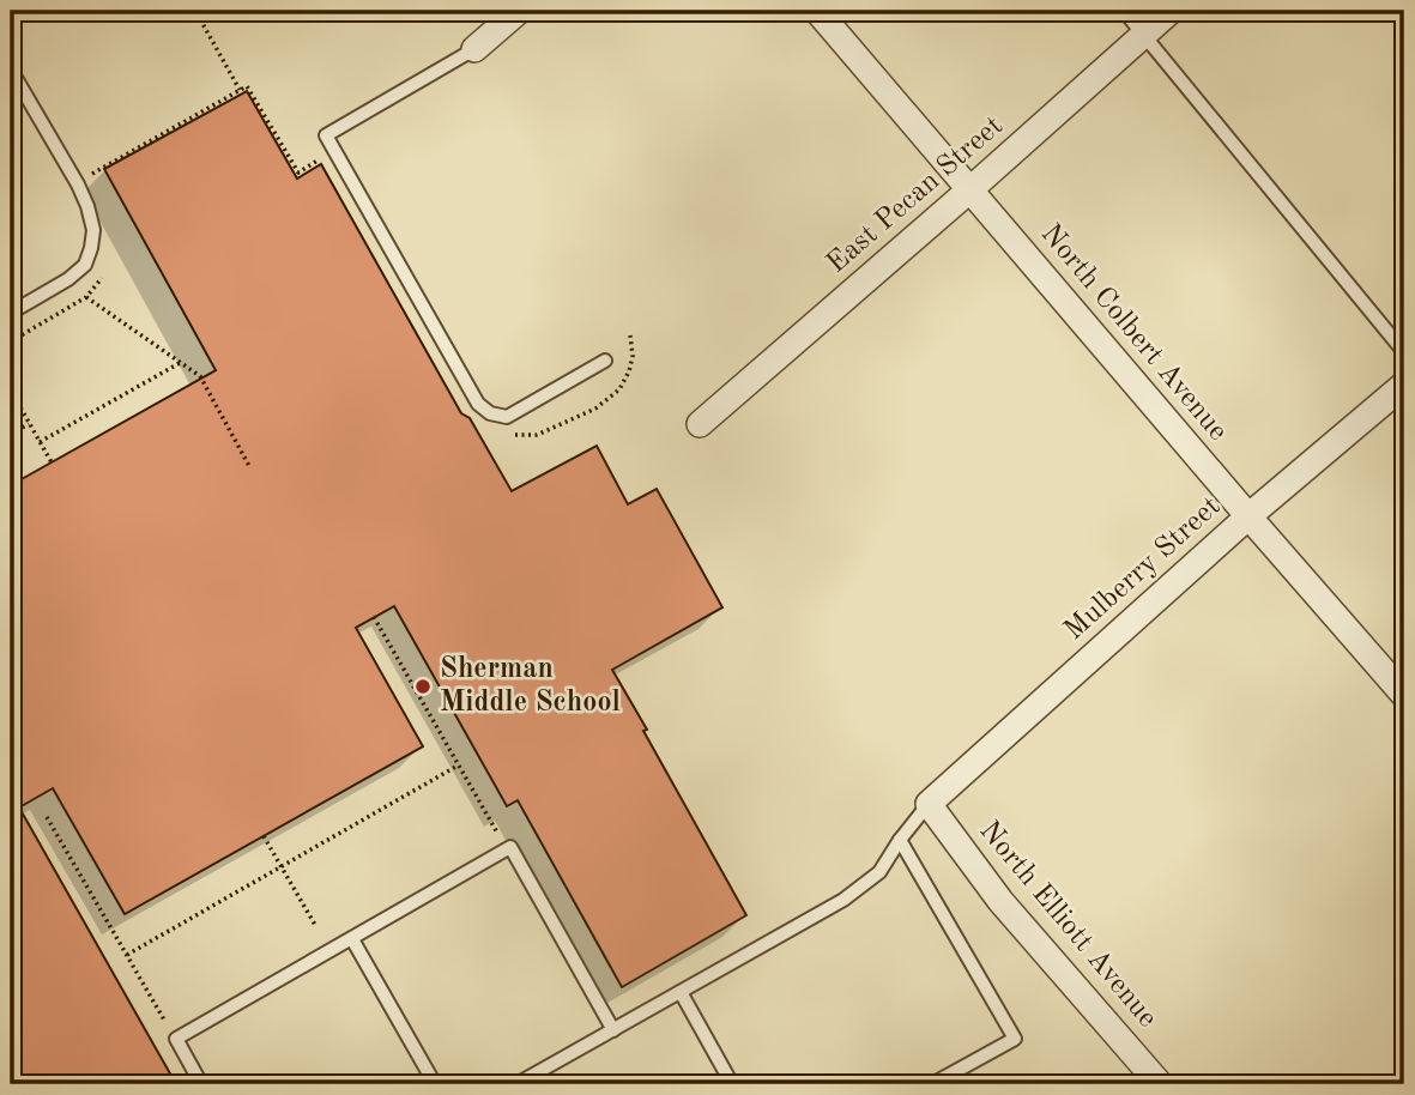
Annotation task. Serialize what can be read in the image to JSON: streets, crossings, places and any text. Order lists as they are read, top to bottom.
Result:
{
  "streets": {
    "street": [
      "East Pecan Street",
      "North Colbert Avenue",
      "Mulberry Street",
      "North Elliott Avenue"
    ]
  },
  "crossings": [
    ["East Pecan Street", "North Colbert Avenue"],
    ["North Colbert Avenue", "Mulberry Street"],
    ["Mulberry Street", "North Elliott Avenue"]
  ],
  "places": ["Sherman Middle School"]
}
